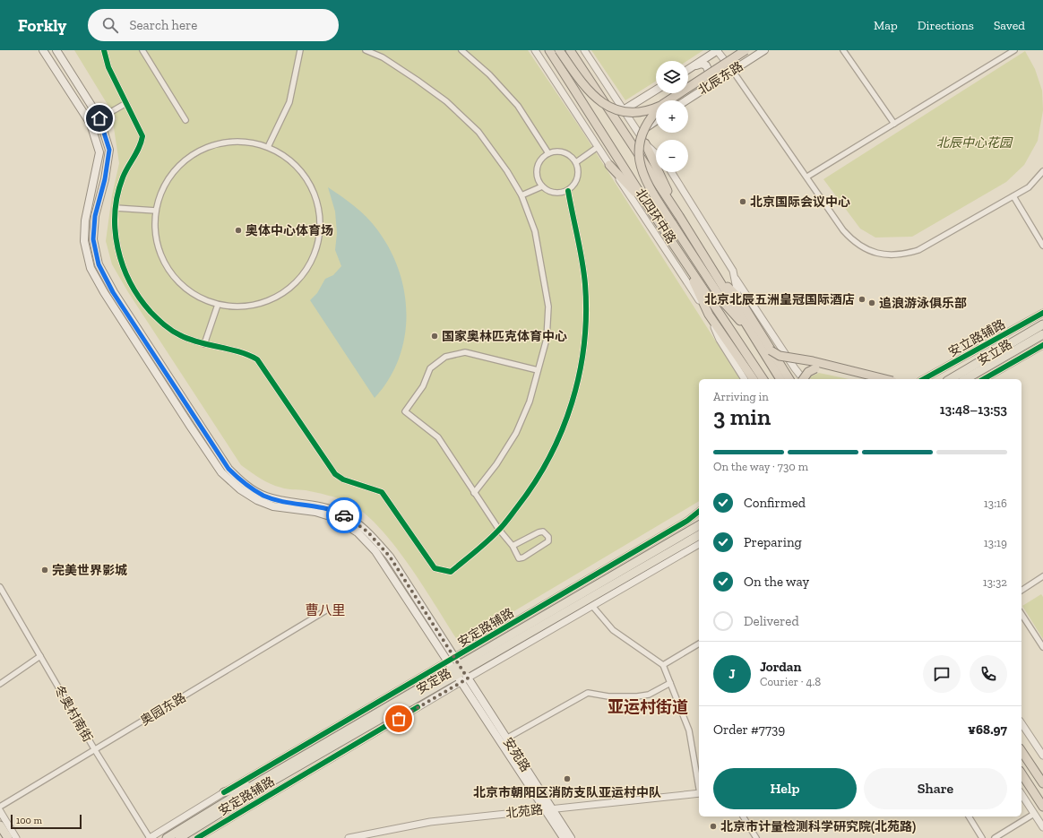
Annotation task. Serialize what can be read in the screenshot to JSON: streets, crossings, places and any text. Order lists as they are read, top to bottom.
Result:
{
  "streets": {
    "highway": ["北四环中路"],
    "main road": [
      "北辰东路",
      "安立路",
      "安定路",
      "安苑路"
    ],
    "street": [
      "安立路辅路",
      "安定路辅路",
      "奥园东路",
      "冬奥村南街",
      "北苑路"
    ]
  },
  "crossings": [
    ["安定路辅路", "安定路"],
    ["安定路辅路", "安苑路"],
    ["安定路", "安苑路"],
    ["奥园东路", "冬奥村南街"],
    ["安苑路", "北苑路"]
  ],
  "districts": ["曹八里", "亚运村街道"],
  "parks": ["北辰中心花园"],
  "places": [
    "北京国际会议中心",
    "奥体中心体育场",
    "北京北辰五洲皇冠国际酒店",
    "追浪游泳俱乐部",
    "国家奥林匹克体育中心",
    "完美世界影城",
    "北京市朝阳区消防支队亚运村中队",
    "北京市计量检测科学研究院(北苑路)"
  ],
  "scale_bar": "100 m",
  "page": {
    "header": "Forkly",
    "search": "Search here",
    "nav": ["Map", "Directions", "Saved"],
    "map_buttons": ["+", "−"],
    "heading": ["3 min", "Arriving in", "13:48–13:53"],
    "panel": [
      "Jordan",
      "Courier · 4.8",
      "Order #7739",
      "¥68.97"
    ],
    "bar": "On the way · 730 m",
    "list": [
      ["Confirmed", "13:16"],
      ["Preparing", "13:19"],
      ["On the way", "13:32"],
      "Delivered"
    ],
    "round": "J",
    "buttons": ["Help", "Share"],
    "scale": "100 m"
  }
}
